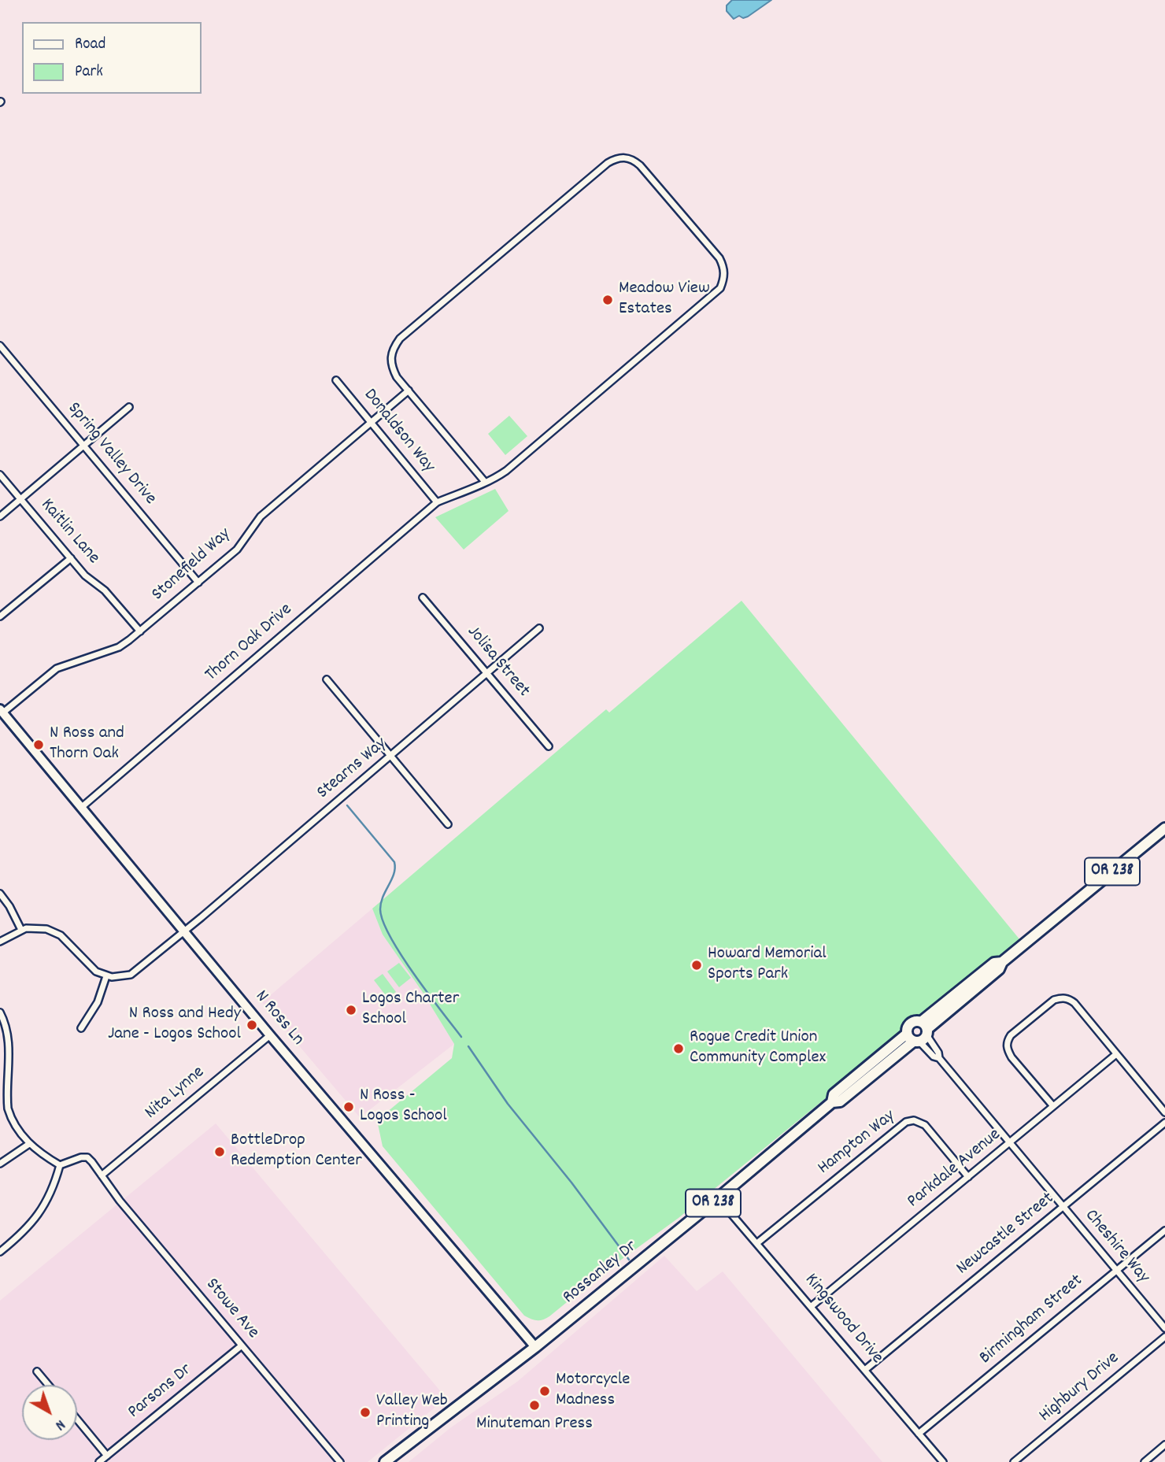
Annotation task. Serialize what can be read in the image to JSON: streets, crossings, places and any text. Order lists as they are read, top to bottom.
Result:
{
  "streets": {
    "main road": ["OR 238", "N Ross Ln", "Rossanley Dr"],
    "street": [
      "Donaldson Way",
      "Spring Valley Drive",
      "Kaitlin Lane",
      "Stonefield Way",
      "Thorn Oak Drive",
      "Jolisa Street",
      "Stearns Way",
      "Nita Lynne",
      "Hampton Way",
      "Parkdale Avenue",
      "Newcastle Street",
      "Cheshire Way",
      "Stowe Ave",
      "Kingswood Drive",
      "Birmingham Street",
      "Highbury Drive",
      "Parsons Dr"
    ]
  },
  "crossings": [
    ["Donaldson Way", "Stonefield Way"],
    ["Donaldson Way", "Thorn Oak Drive"],
    ["Spring Valley Drive", "Stonefield Way"],
    ["Kaitlin Lane", "Stonefield Way"],
    ["Stonefield Way", "Thorn Oak Drive"],
    ["Stonefield Way", "N Ross Ln"],
    ["Thorn Oak Drive", "N Ross Ln"],
    ["Jolisa Street", "Stearns Way"],
    ["Stearns Way", "N Ross Ln"],
    ["OR 238", "Cheshire Way"],
    ["OR 238", "Rossanley Dr"],
    ["N Ross Ln", "Nita Lynne"],
    ["N Ross Ln", "Rossanley Dr"],
    ["Nita Lynne", "Stowe Ave"],
    ["Hampton Way", "Parkdale Avenue"],
    ["Hampton Way", "Kingswood Drive"],
    ["Parkdale Avenue", "Cheshire Way"],
    ["Parkdale Avenue", "Kingswood Drive"],
    ["Newcastle Street", "Cheshire Way"],
    ["Newcastle Street", "Kingswood Drive"],
    ["Cheshire Way", "Rossanley Dr"],
    ["Cheshire Way", "Birmingham Street"],
    ["Rossanley Dr", "Kingswood Drive"],
    ["Stowe Ave", "Parsons Dr"],
    ["Kingswood Drive", "Birmingham Street"]
  ],
  "places": [
    "Meadow View Estates",
    "N Ross and Thorn Oak",
    "Howard Memorial Sports Park",
    "Logos Charter School",
    "N Ross and Hedy Jane - Logos School",
    "Rogue Credit Union Community Complex",
    "N Ross - Logos School",
    "BottleDrop Redemption Center",
    "Motorcycle Madness",
    "Minuteman Press",
    "Valley Web Printing"
  ],
  "legend": ["Road", "Park"],
  "north": "bottom right"
}
